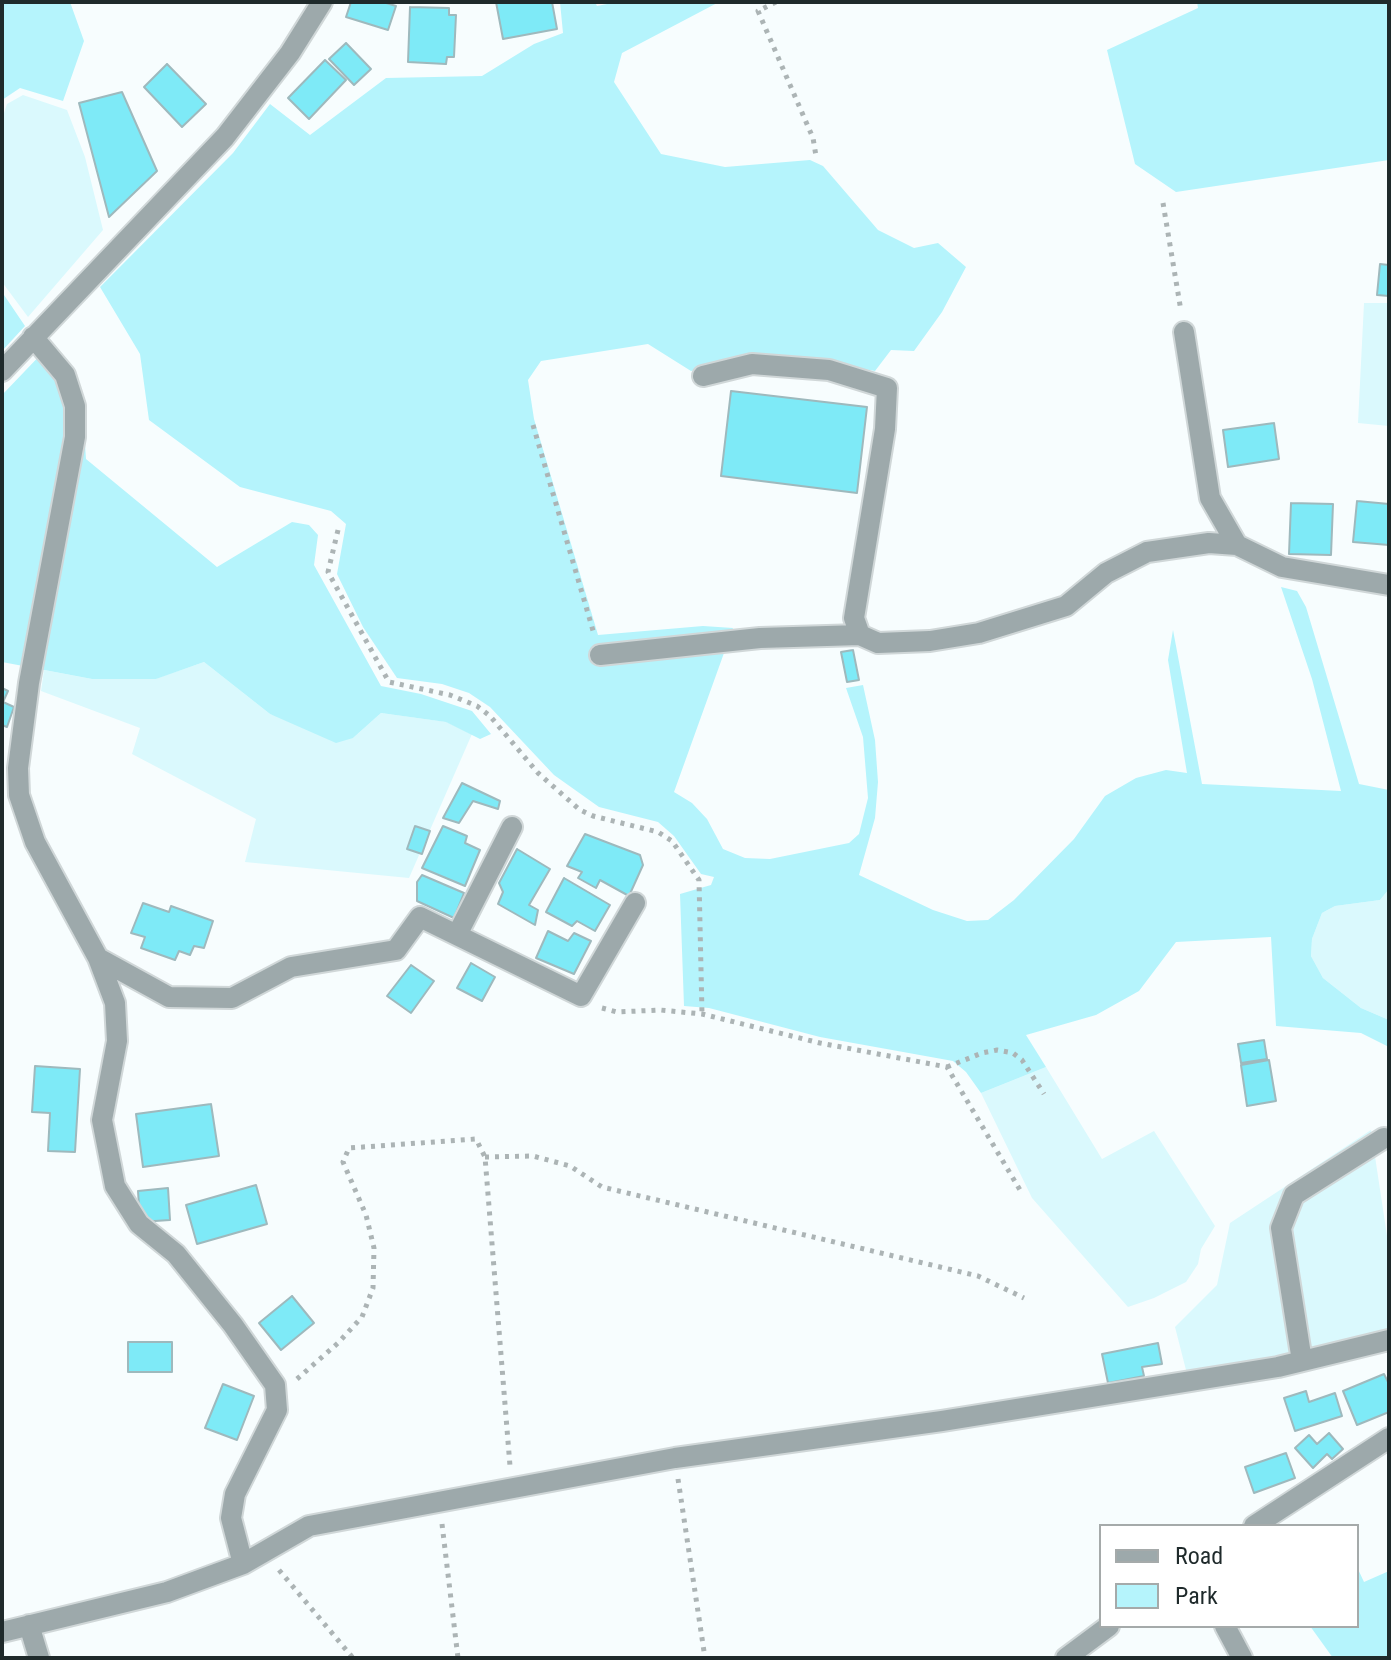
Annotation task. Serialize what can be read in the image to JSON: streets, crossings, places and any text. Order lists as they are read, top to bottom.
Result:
{
  "legend": ["Road", "Park"]
}
